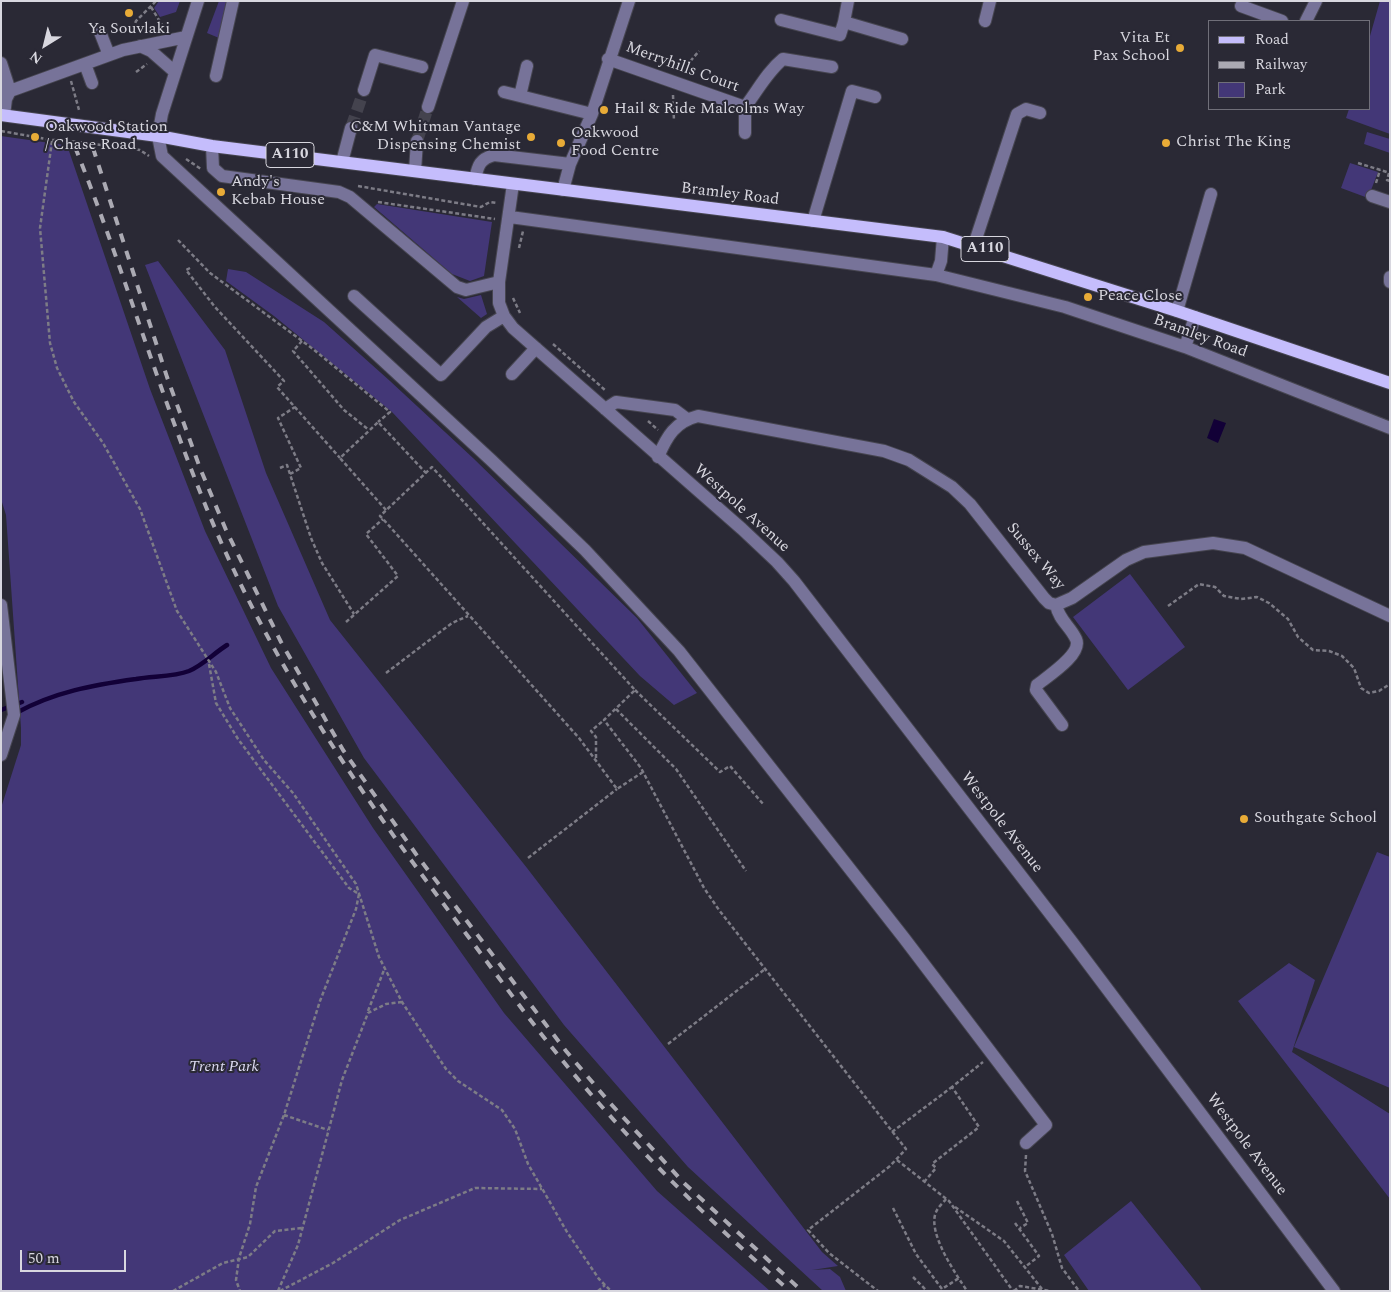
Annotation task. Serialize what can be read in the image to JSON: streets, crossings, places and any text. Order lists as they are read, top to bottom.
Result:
{
  "streets": {
    "main road": ["A110", "Bramley Road"],
    "street": ["Merryhills Court", "Westpole Avenue", "Sussex Way"]
  },
  "crossings": [
    ["Westpole Avenue", "Sussex Way"]
  ],
  "parks": ["Trent Park"],
  "places": [
    "Ya Souvlaki",
    "Vita Et Pax School",
    "Hail & Ride Malcolms Way",
    "Oakwood Station / Chase Road",
    "C&M Whitman Vantage Dispensing Chemist",
    "Oakwood Food Centre",
    "Christ The King",
    "Andy's Kebab House",
    "Peace Close",
    "Southgate School"
  ],
  "legend": ["Road", "Railway", "Park"],
  "scale_bar": "50 m",
  "north": "bottom left"
}
